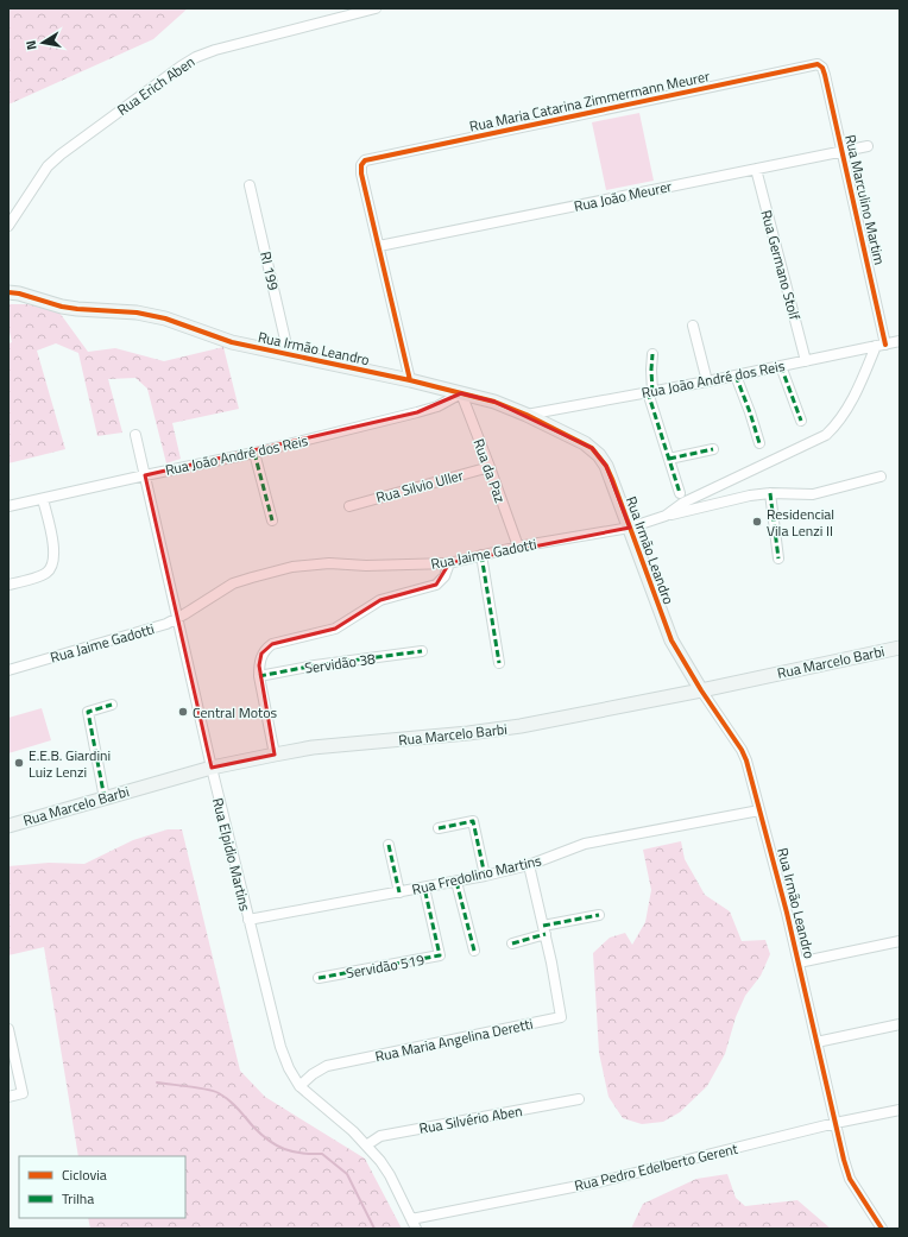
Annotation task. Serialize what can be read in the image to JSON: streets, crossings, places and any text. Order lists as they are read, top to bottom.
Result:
{
  "streets": {
    "street": [
      "Rua Erich Aben",
      "Rua Maria Catarina Zimmermann Meurer",
      "Rua João Meurer",
      "Rua Marculino Martim",
      "Rua Germano Stolf",
      "RI 199",
      "Rua Irmão Leandro",
      "Rua João André dos Reis",
      "Rua da Paz",
      "Rua Silvio Uller",
      "Rua Jaime Gadotti",
      "Rua Marcelo Barbi",
      "Servidão 38",
      "Rua Elpidio Martins",
      "Rua Fredolino Martins",
      "Servidão 519",
      "Rua Maria Angelina Deretti",
      "Rua Silvério Aben",
      "Rua Pedro Edelberto Gerent"
    ]
  },
  "crossings": [
    ["Rua Maria Catarina Zimmermann Meurer", "Rua João Meurer"],
    ["Rua Maria Catarina Zimmermann Meurer", "Rua Marculino Martim"],
    ["Rua João Meurer", "Rua Marculino Martim"],
    ["Rua João Meurer", "Rua Germano Stolf"],
    ["Rua Marculino Martim", "Rua João André dos Reis"],
    ["Rua Marculino Martim", "Rua Jaime Gadotti"],
    ["Rua Germano Stolf", "Rua João André dos Reis"],
    ["RI 199", "Rua Irmão Leandro"],
    ["Rua Irmão Leandro", "Rua João André dos Reis"],
    ["Rua Irmão Leandro", "Rua da Paz"],
    ["Rua Irmão Leandro", "Rua Jaime Gadotti"],
    ["Rua Irmão Leandro", "Rua Marcelo Barbi"],
    ["Rua Irmão Leandro", "Rua Fredolino Martins"],
    ["Rua Irmão Leandro", "Rua Pedro Edelberto Gerent"],
    ["Rua João André dos Reis", "Rua da Paz"],
    ["Rua João André dos Reis", "Rua Jaime Gadotti"],
    ["Rua João André dos Reis", "Rua Elpidio Martins"],
    ["Rua da Paz", "Rua Silvio Uller"],
    ["Rua da Paz", "Rua Jaime Gadotti"],
    ["Rua Jaime Gadotti", "Rua Elpidio Martins"],
    ["Rua Marcelo Barbi", "Rua Elpidio Martins"],
    ["Rua Elpidio Martins", "Rua Fredolino Martins"],
    ["Rua Elpidio Martins", "Rua Maria Angelina Deretti"],
    ["Rua Elpidio Martins", "Rua Silvério Aben"],
    ["Rua Elpidio Martins", "Rua Pedro Edelberto Gerent"],
    ["Rua Fredolino Martins", "Servidão 519"]
  ],
  "places": ["Residencial Vila Lenzi II", "Central Motos", "E.E.B. Giardini Luiz Lenzi"],
  "legend": ["Ciclovia", "Trilha"],
  "north": "left"
}
